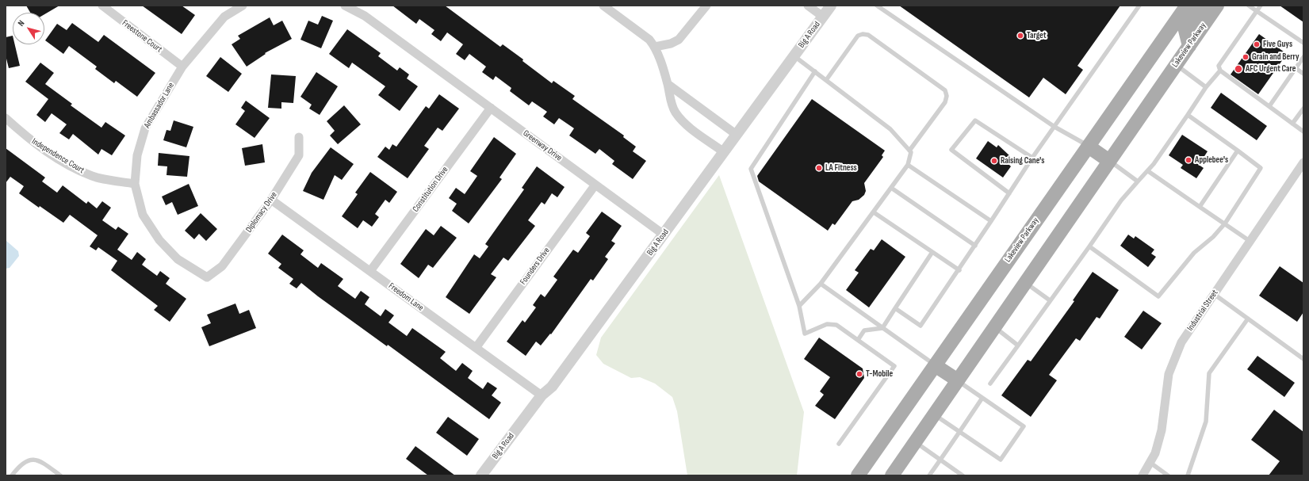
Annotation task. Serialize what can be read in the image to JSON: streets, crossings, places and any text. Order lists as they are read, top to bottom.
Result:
{
  "streets": {
    "main road": ["Lakeview Parkway"],
    "street": [
      "Big A Road",
      "Freestone Court",
      "Ambassador Lane",
      "Greenway Drive",
      "Independence Court",
      "Constitution Drive",
      "Diplomacy Drive",
      "Founders Drive",
      "Freedom Lane",
      "Industrial Street"
    ]
  },
  "crossings": [
    ["Big A Road", "Greenway Drive"],
    ["Big A Road", "Freedom Lane"],
    ["Freestone Court", "Ambassador Lane"],
    ["Ambassador Lane", "Independence Court"],
    ["Ambassador Lane", "Diplomacy Drive"],
    ["Greenway Drive", "Constitution Drive"],
    ["Greenway Drive", "Founders Drive"],
    ["Constitution Drive", "Freedom Lane"],
    ["Diplomacy Drive", "Freedom Lane"],
    ["Founders Drive", "Freedom Lane"]
  ],
  "places": [
    "Target",
    "Five Guys",
    "Grain and Berry",
    "AFC Urgent Care",
    "Applebee's",
    "Raising Cane's",
    "LA Fitness",
    "T-Mobile"
  ],
  "north": "top left"
}
